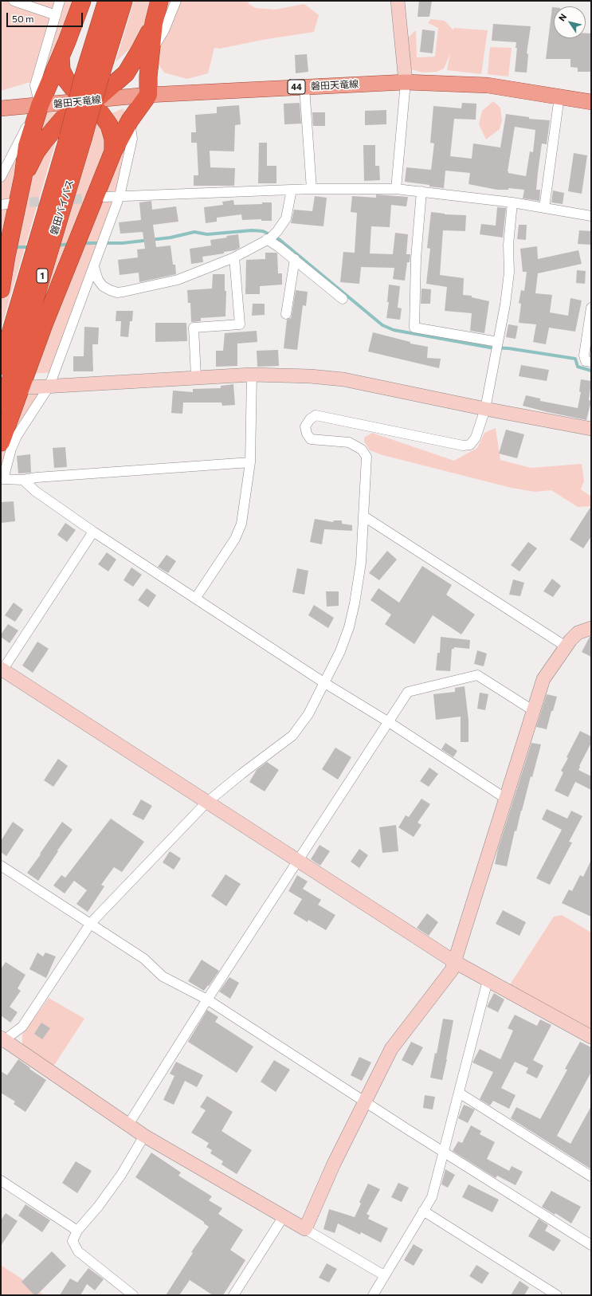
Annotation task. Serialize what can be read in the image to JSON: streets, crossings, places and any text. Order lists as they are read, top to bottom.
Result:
{
  "streets": {
    "highway": ["磐田バイパス", "1"],
    "main road": ["磐田天竜線", "44"]
  },
  "scale_bar": "50 m",
  "north": "top left"
}
